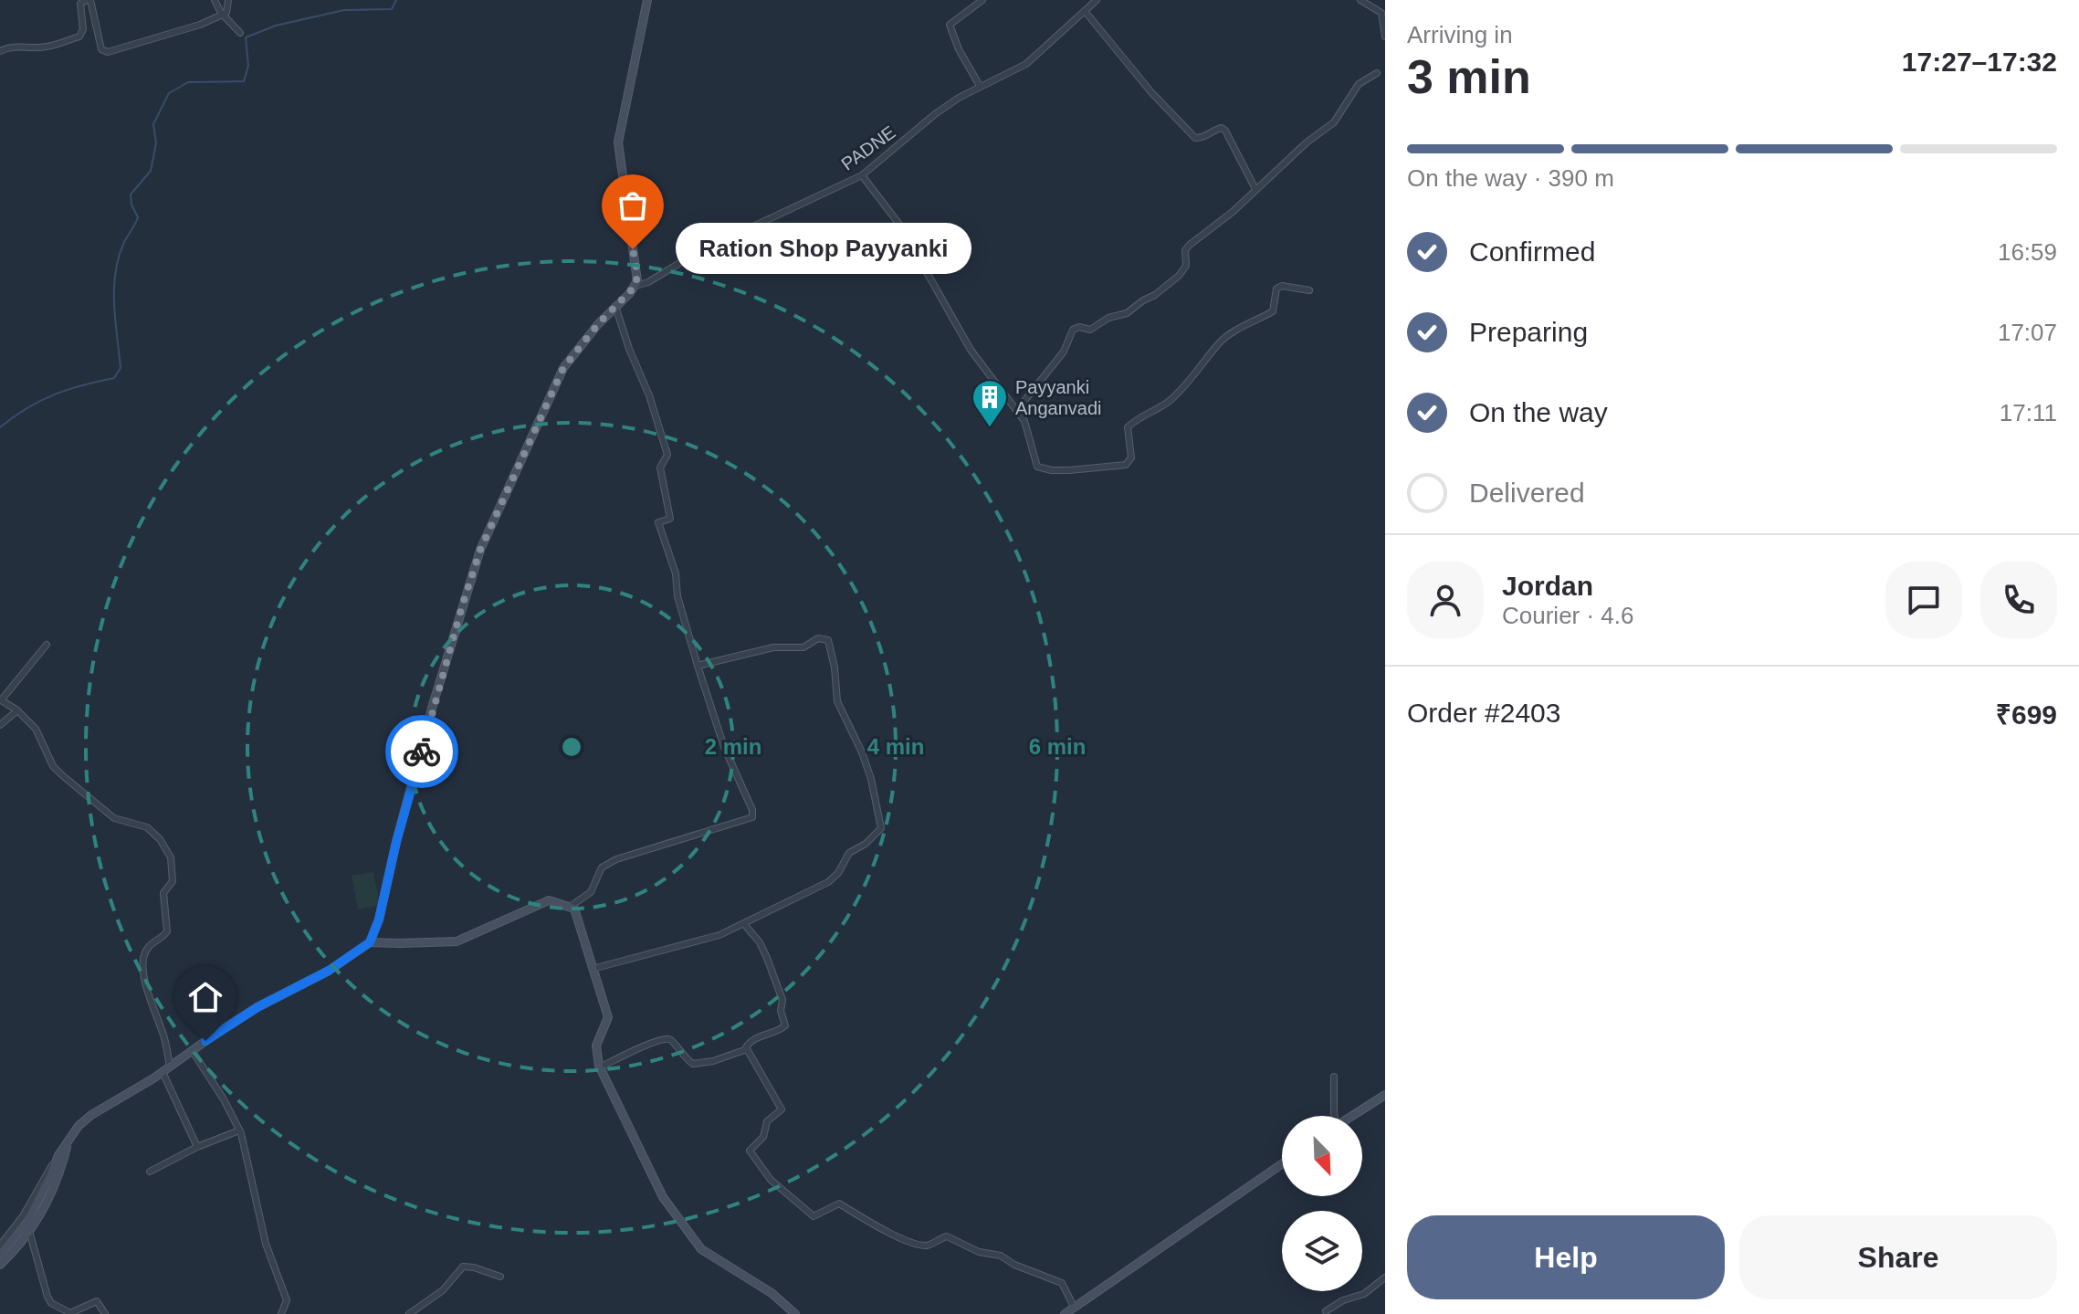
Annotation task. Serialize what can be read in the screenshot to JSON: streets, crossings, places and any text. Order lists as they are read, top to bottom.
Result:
{
  "streets": {
    "street": ["PADNE"]
  },
  "places": {
    "other": ["Ration Shop Payyanki"],
    "building": ["Payyanki Anganvadi"]
  },
  "north": "bottom right",
  "page": {
    "heading": ["3 min", "Arriving in", "17:27–17:32"],
    "panel": [
      "Jordan",
      "Courier · 4.6",
      "Order #2403",
      "₹699"
    ],
    "bar": "On the way · 390 m",
    "list": [
      ["Confirmed", "16:59"],
      ["Preparing", "17:07"],
      ["On the way", "17:11"],
      "Delivered"
    ],
    "bubble": "Ration Shop Payyanki",
    "buttons": ["Help", "Share"]
  },
  "rings": ["2 min", "4 min", "6 min"]
}
